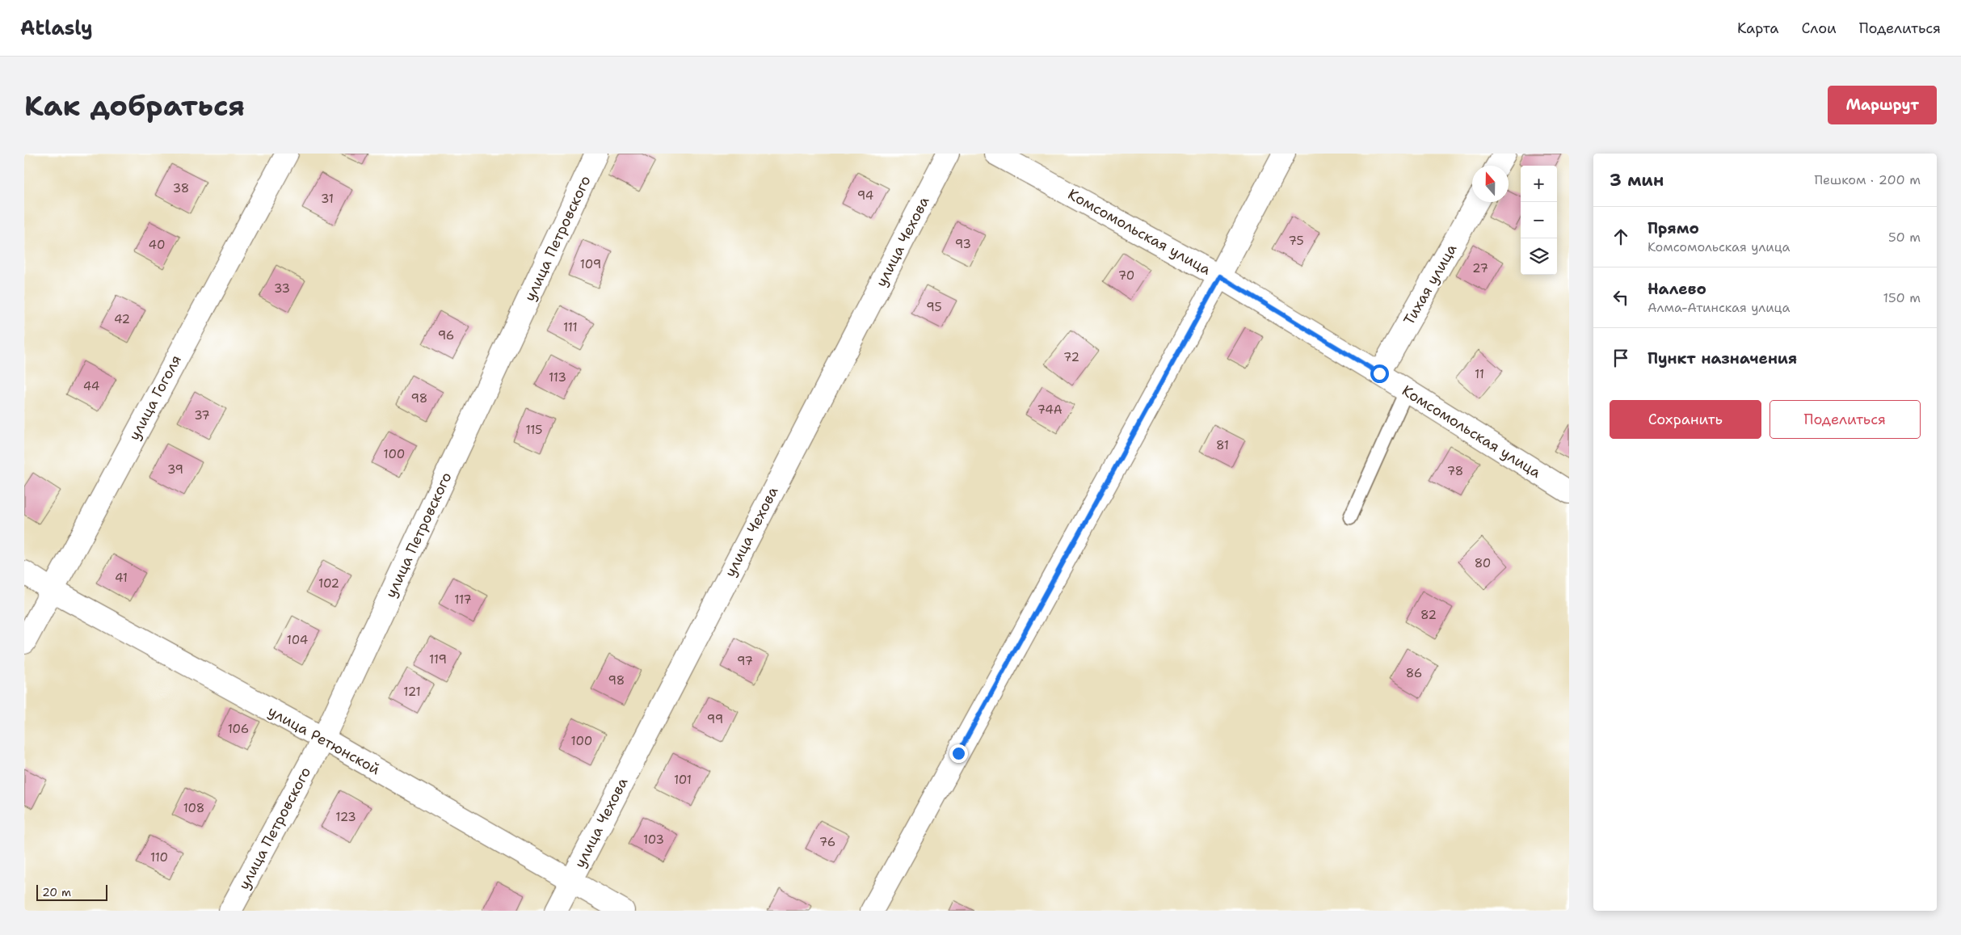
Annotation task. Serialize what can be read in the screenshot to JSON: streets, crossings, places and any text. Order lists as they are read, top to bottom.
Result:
{
  "streets": {
    "street": [
      "Комсомольская улица",
      "улица Петровского",
      "улица Чехова",
      "Тихая улица",
      "улица Гоголя",
      "улица Ретюнской"
    ]
  },
  "crossings": [
    ["Комсомольская улица", "Тихая улица"],
    ["улица Петровского", "улица Ретюнской"],
    ["улица Чехова", "улица Ретюнской"],
    ["улица Гоголя", "улица Ретюнской"]
  ],
  "house_numbers": [
    "38",
    "94",
    "31",
    "75",
    "93",
    "40",
    "109",
    "27",
    "70",
    "33",
    "95",
    "42",
    "111",
    "96",
    "72",
    "11",
    "113",
    "44",
    "98",
    "74А",
    "37",
    "115",
    "81",
    "100",
    "39",
    "78",
    "80",
    "41",
    "102",
    "117",
    "82",
    "104",
    "119",
    "97",
    "86",
    "98",
    "121",
    "99",
    "106",
    "100",
    "101",
    "108",
    "123",
    "103",
    "76",
    "110"
  ],
  "scale_bar": "20 m",
  "north": "top",
  "page": {
    "header": "Atlasly",
    "nav": ["Карта", "Слои", "Поделиться"],
    "buttons": [
      "Маршрут",
      ["Сохранить", "Поделиться"]
    ],
    "title": "Как добраться",
    "heading": ["3 мин", "Пешком · 200 m"],
    "map_buttons": ["+", "−"],
    "list": [
      ["Прямо", "Комсомольская улица", "50 m"],
      ["Налево", "Алма-Атинская улица", "150 m"],
      "Пункт назначения"
    ],
    "scale": "20 m"
  }
}
